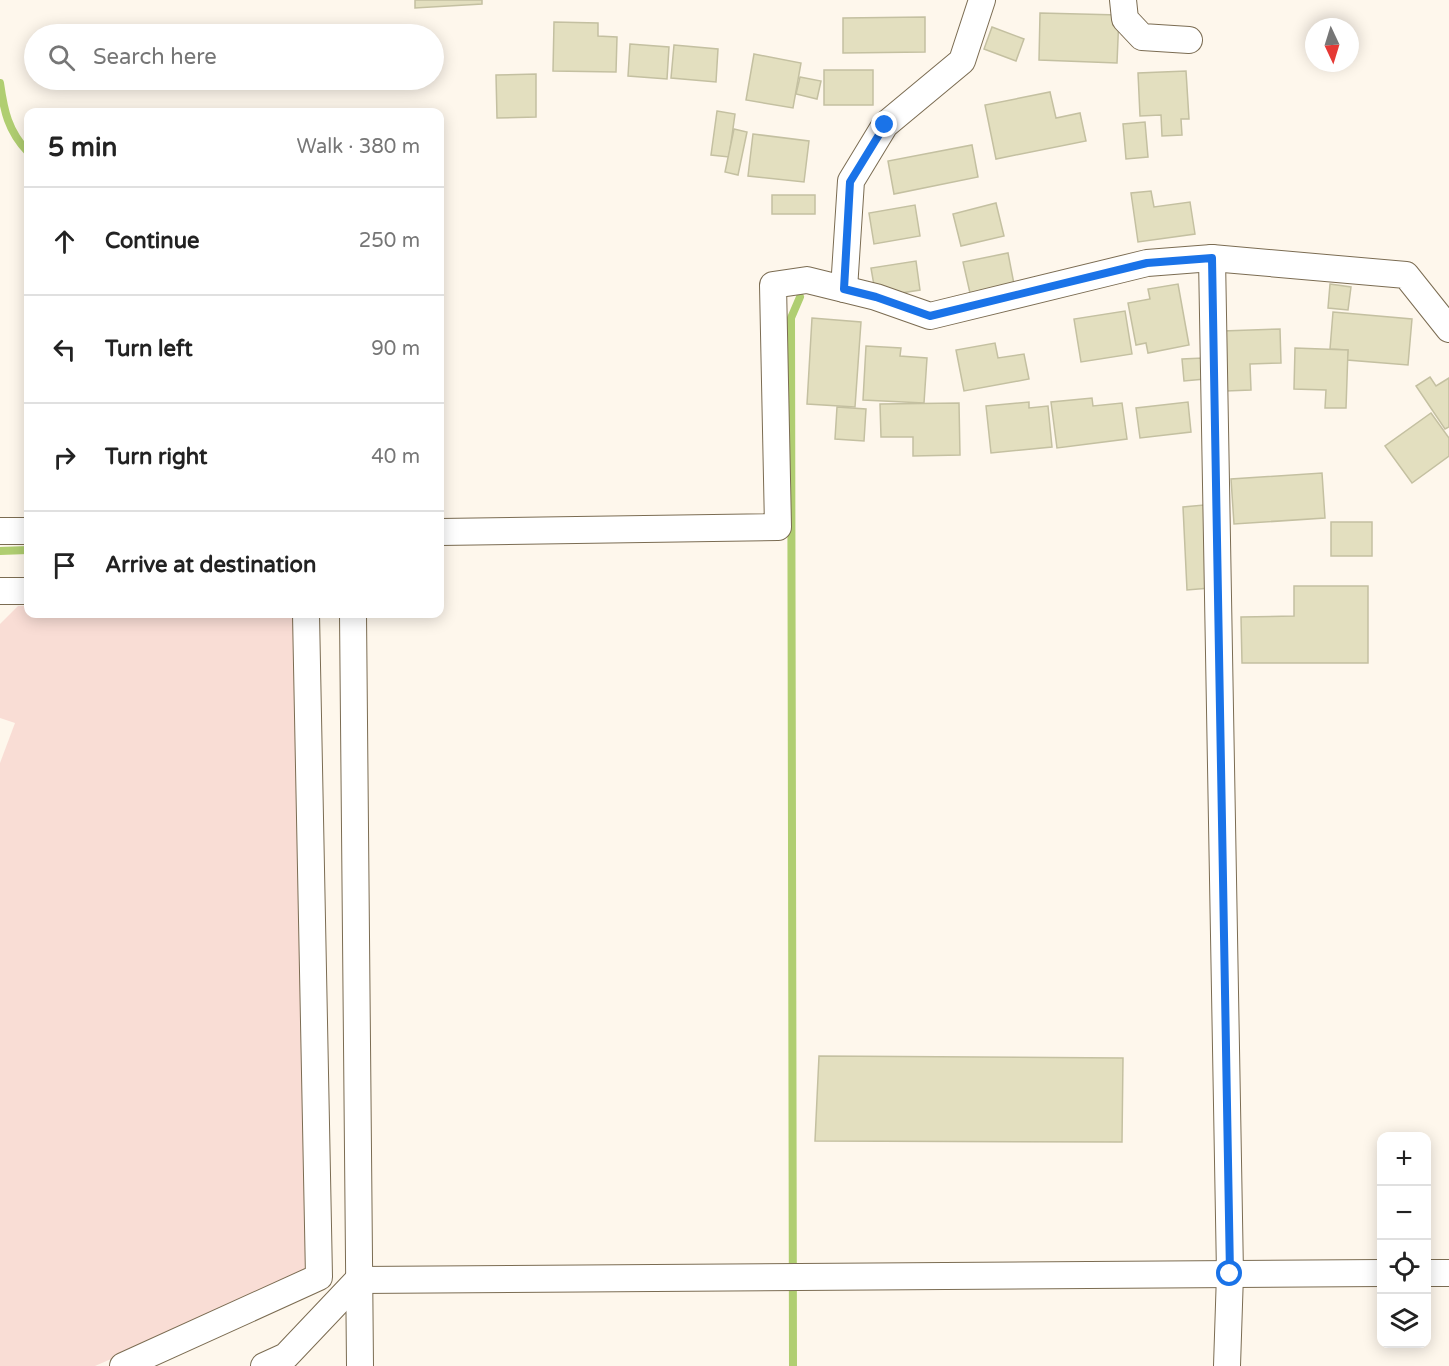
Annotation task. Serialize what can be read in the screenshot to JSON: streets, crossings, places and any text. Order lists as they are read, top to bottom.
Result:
{
  "north": "bottom",
  "page": {
    "search": "Search here",
    "heading": ["5 min", "Walk · 380 m"],
    "list": [
      ["Continue", "250 m"],
      ["Turn left", "90 m"],
      ["Turn right", "40 m"],
      "Arrive at destination"
    ],
    "map_buttons": ["+", "−"]
  }
}
